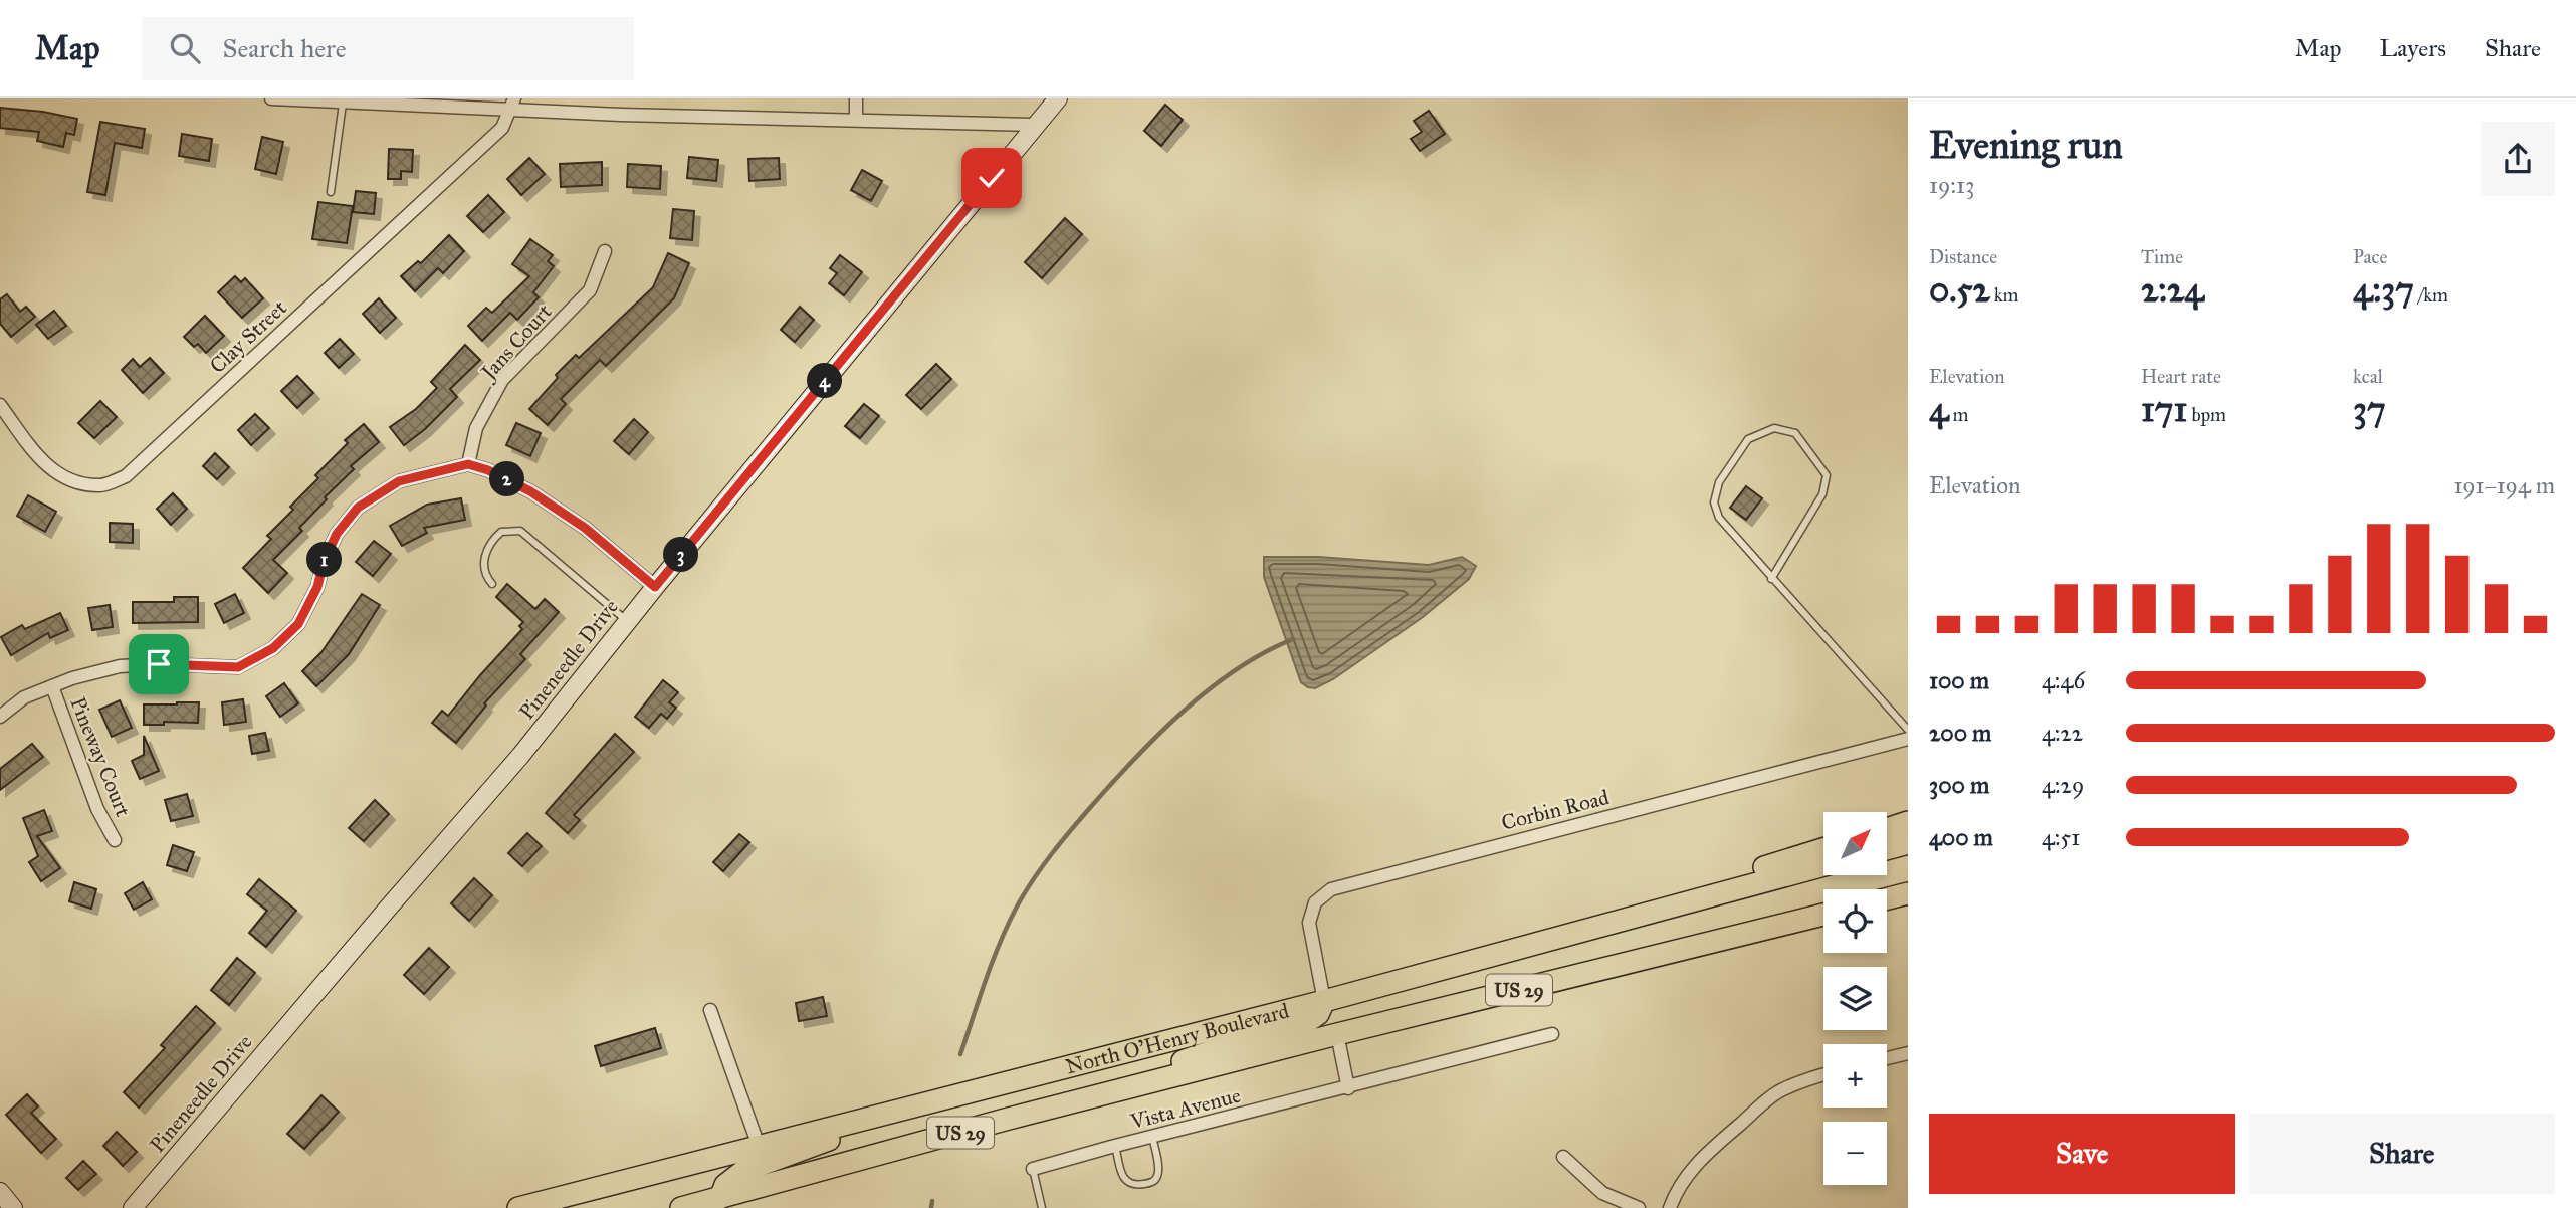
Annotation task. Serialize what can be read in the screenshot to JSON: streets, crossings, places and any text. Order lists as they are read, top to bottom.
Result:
{
  "streets": {
    "highway": ["US 29", "North O'Henry Boulevard"],
    "street": [
      "Clay Street",
      "Jans Court",
      "Pineneedle Drive",
      "Pineway Court",
      "Corbin Road",
      "Vista Avenue"
    ]
  },
  "crossings": [
    ["Corbin Road", "North O'Henry Boulevard"]
  ],
  "north": "top right",
  "page": {
    "header": "Map",
    "search": "Search here",
    "nav": ["Map", "Layers", "Share"],
    "heading": ["Evening run", "19:13"],
    "stats": [
      ["Distance", "0.52 km"],
      ["Time", "2:24"],
      ["Pace", "4:37 /km"],
      ["Elevation", "4 m"],
      ["Heart rate", "171 bpm"],
      ["kcal", "37"]
    ],
    "pins": [
      "4",
      "2",
      "3",
      "1"
    ],
    "chart": ["Elevation", "191–194 m"],
    "list": [
      {
        "name": "100 m",
        "note": "4:46"
      },
      {
        "name": "200 m",
        "note": "4:22"
      },
      {
        "name": "300 m",
        "note": "4:29"
      },
      {
        "name": "400 m",
        "note": "4:51"
      }
    ],
    "map_buttons": ["+", "−"],
    "buttons": ["Save", "Share"]
  }
}
